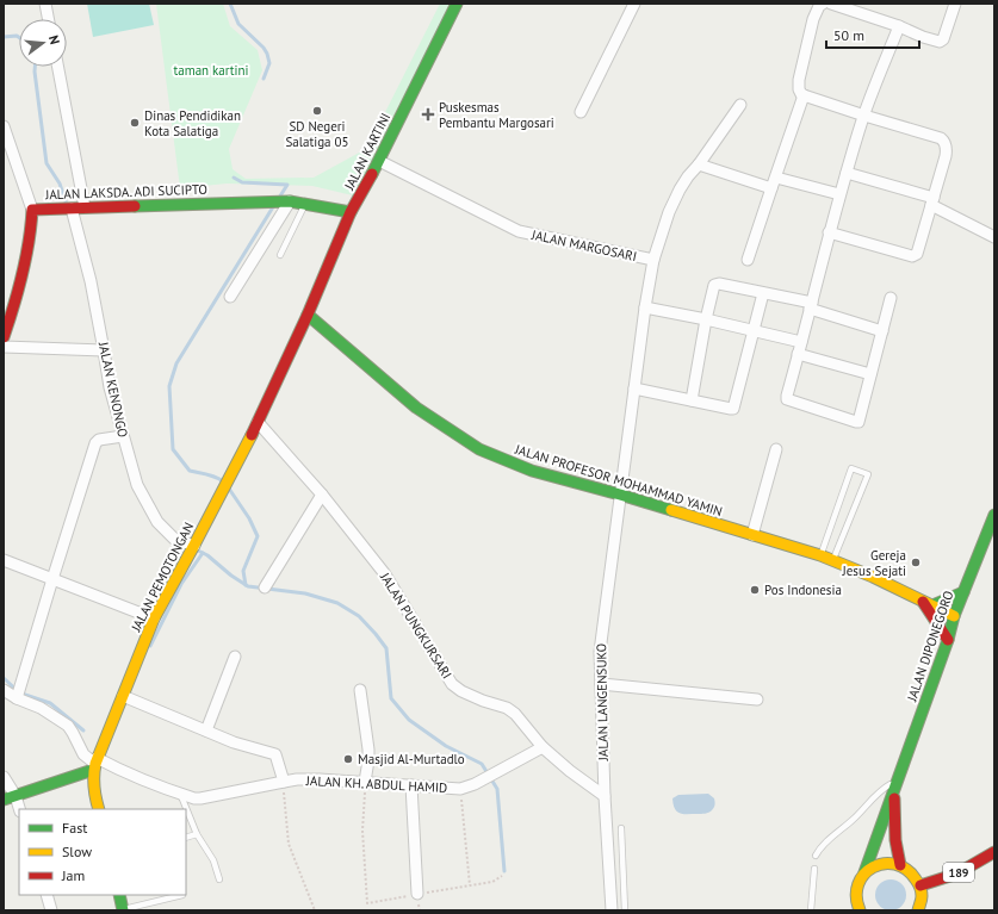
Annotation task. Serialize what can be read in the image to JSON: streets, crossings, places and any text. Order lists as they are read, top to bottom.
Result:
{
  "streets": {
    "main road": [
      "JALAN KARTINI",
      "JALAN LAKSDA. ADI SUCIPTO",
      "JALAN PROFESOR MOHAMMAD YAMIN",
      "JALAN PEMOTONGAN",
      "JALAN DIPONEGORO",
      "189"
    ],
    "street": [
      "JALAN MARGOSARI",
      "JALAN KENONGO",
      "JALAN PUNGKURSARI",
      "JALAN LANGENSUKO",
      "JALAN KH. ABDUL HAMID"
    ]
  },
  "crossings": [
    ["JALAN KARTINI", "JALAN LAKSDA. ADI SUCIPTO"],
    ["JALAN KARTINI", "JALAN MARGOSARI"],
    ["JALAN KARTINI", "JALAN PROFESOR MOHAMMAD YAMIN"],
    ["JALAN KARTINI", "JALAN PEMOTONGAN"],
    ["JALAN LAKSDA. ADI SUCIPTO", "JALAN KENONGO"],
    ["JALAN MARGOSARI", "JALAN PROFESOR MOHAMMAD YAMIN"],
    ["JALAN MARGOSARI", "JALAN LANGENSUKO"],
    ["JALAN KENONGO", "JALAN PEMOTONGAN"],
    ["JALAN PROFESOR MOHAMMAD YAMIN", "JALAN PEMOTONGAN"],
    ["JALAN PROFESOR MOHAMMAD YAMIN", "JALAN DIPONEGORO"],
    ["JALAN PROFESOR MOHAMMAD YAMIN", "JALAN LANGENSUKO"],
    ["JALAN PEMOTONGAN", "JALAN PUNGKURSARI"],
    ["JALAN PEMOTONGAN", "JALAN KH. ABDUL HAMID"],
    ["JALAN PUNGKURSARI", "JALAN LANGENSUKO"],
    ["JALAN PUNGKURSARI", "JALAN KH. ABDUL HAMID"]
  ],
  "parks": ["taman kartini"],
  "places": {
    "other": [
      "SD Negeri Salatiga 05",
      "Dinas Pendidikan Kota Salatiga",
      "Gereja Jesus Sejati",
      "Pos Indonesia",
      "Masjid Al-Murtadlo"
    ],
    "health": ["Puskesmas Pembantu Margosari"]
  },
  "legend": ["Fast", "Slow", "Jam"],
  "scale_bar": "50 m",
  "north": "right"
}
